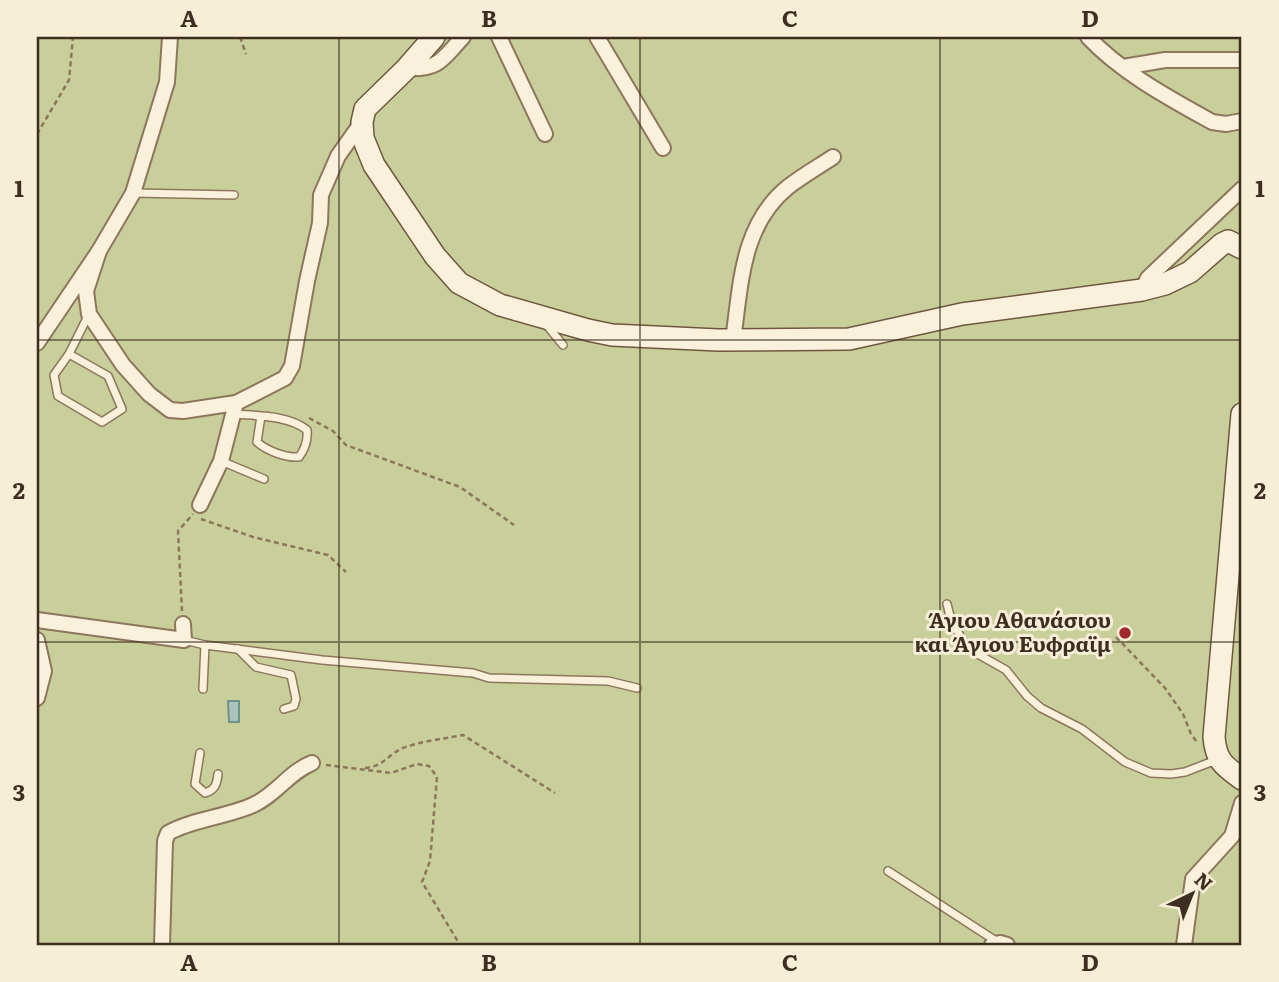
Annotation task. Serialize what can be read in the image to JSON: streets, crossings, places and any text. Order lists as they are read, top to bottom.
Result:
{
  "places": ["Άγιου Αθανάσιου και Άγιου Ευφραϊμ"],
  "north": "top right",
  "grid": {
    "columns": [
      "A",
      "B",
      "C",
      "D"
    ],
    "rows": ["1", "2", "3"]
  }
}
